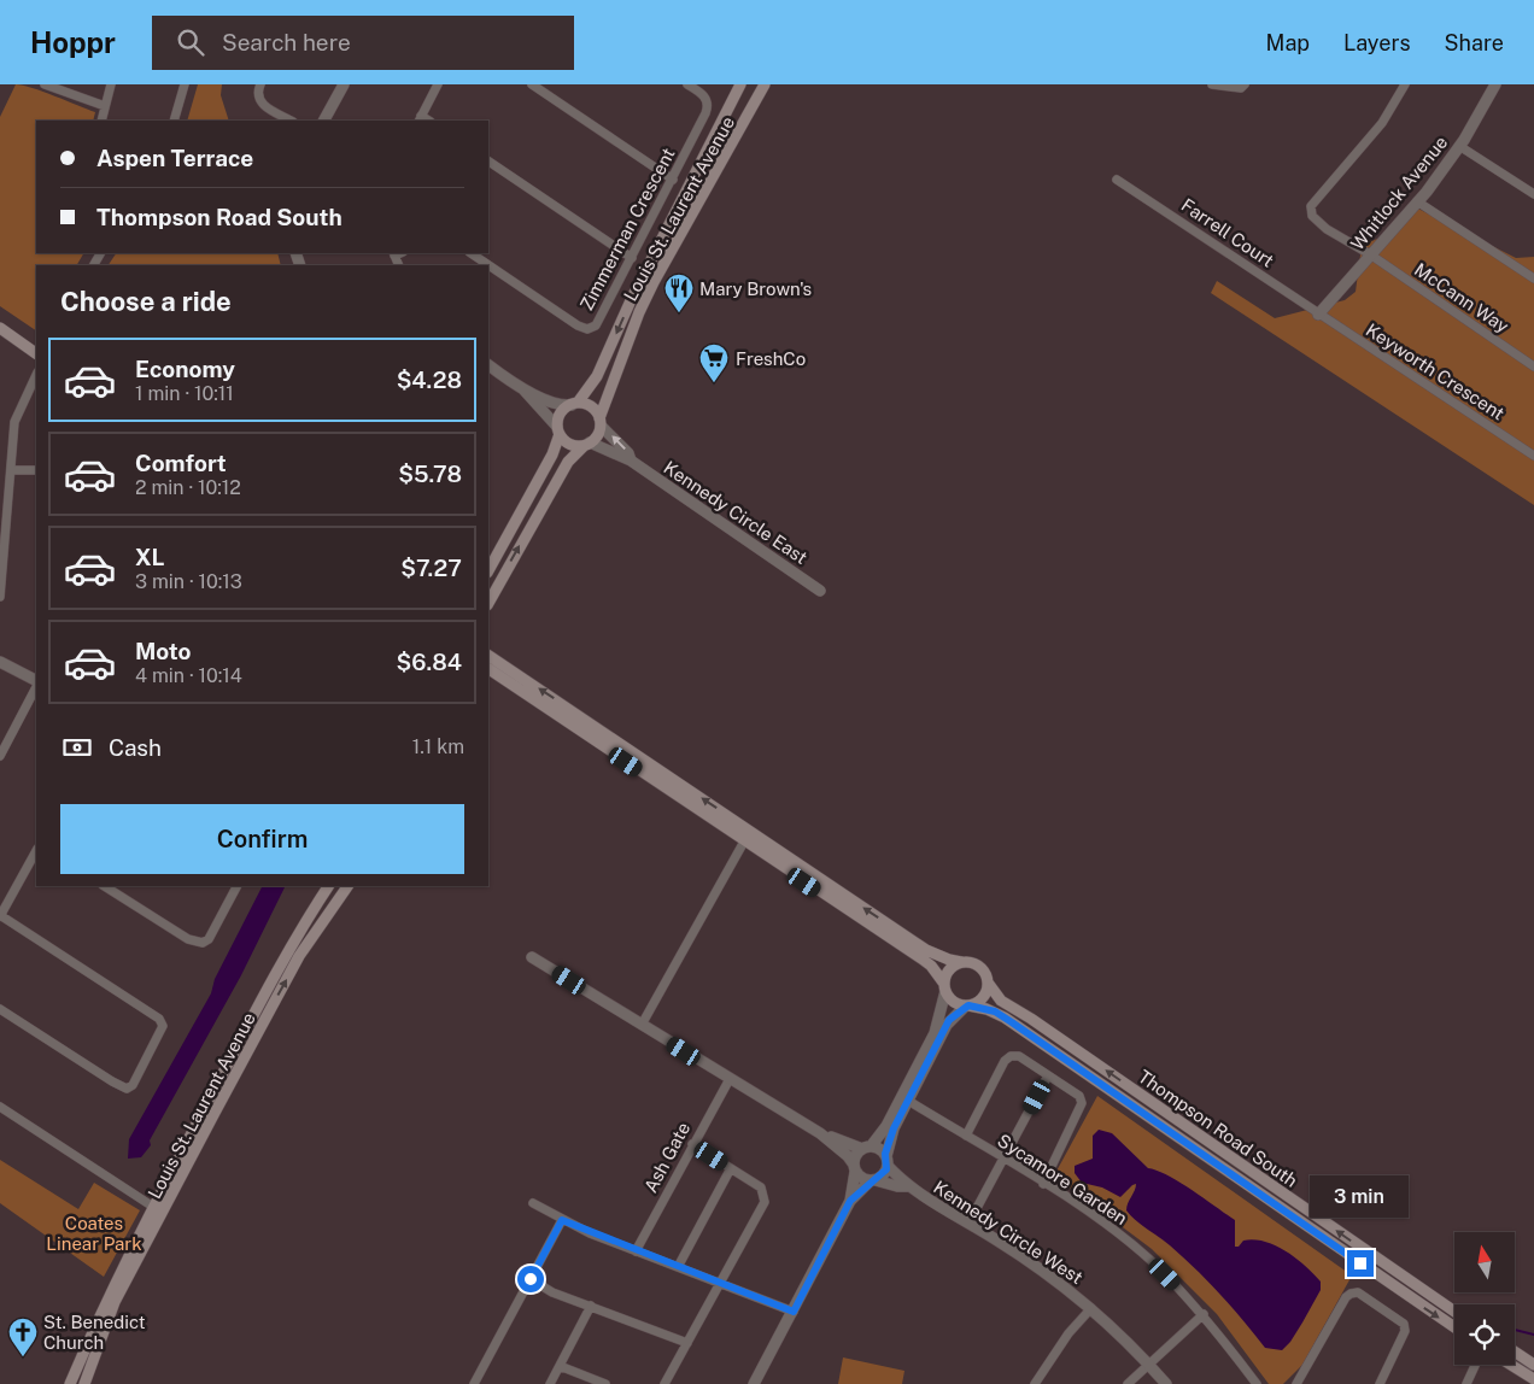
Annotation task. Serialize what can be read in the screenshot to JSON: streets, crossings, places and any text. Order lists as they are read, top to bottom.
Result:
{
  "streets": {
    "main road": ["Louis St. Laurent Avenue", "Thompson Road South"],
    "street": [
      "Whitlock Avenue",
      "Zimmerman Crescent",
      "Farrell Court",
      "McCann Way",
      "Keyworth Crescent",
      "Kennedy Circle East",
      "Ash Gate",
      "Sycamore Garden",
      "Kennedy Circle West"
    ]
  },
  "crossings": [
    ["Whitlock Avenue", "Farrell Court"],
    ["Whitlock Avenue", "McCann Way"],
    ["Whitlock Avenue", "Keyworth Crescent"],
    ["Louis St. Laurent Avenue", "Kennedy Circle East"],
    ["Farrell Court", "Keyworth Crescent"]
  ],
  "parks": ["Coates Linear Park"],
  "places": {
    "restaurant": ["Mary Brown's"],
    "supermarket": ["FreshCo"],
    "church": ["St. Benedict Church"]
  },
  "north": "top",
  "page": {
    "header": "Hoppr",
    "search": "Search here",
    "nav": ["Map", "Layers", "Share"],
    "banner": ["Aspen Terrace", "Thompson Road South"],
    "heading": "Choose a ride",
    "list": [
      {
        "name": "Economy",
        "note": "1 min · 10:11",
        "value": "$4.28"
      },
      {
        "name": "Comfort",
        "note": "2 min · 10:12",
        "value": "$5.78"
      },
      {
        "name": "XL",
        "note": "3 min · 10:13",
        "value": "$7.27"
      },
      {
        "name": "Moto",
        "note": "4 min · 10:14",
        "value": "$6.84"
      }
    ],
    "pay": ["Cash", "1.1 km"],
    "buttons": "Confirm",
    "bubble": "3 min"
  }
}
